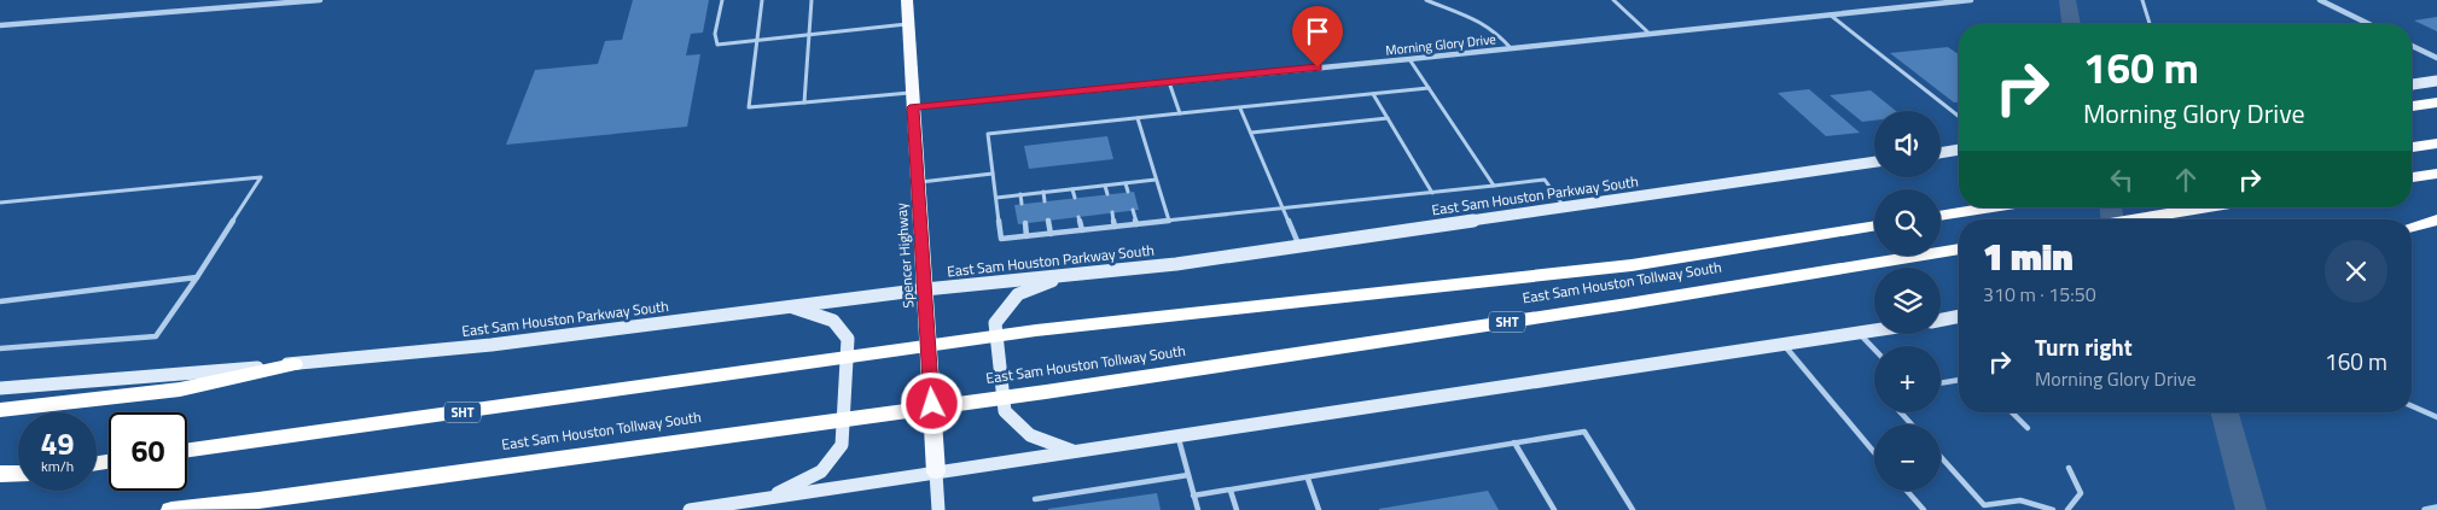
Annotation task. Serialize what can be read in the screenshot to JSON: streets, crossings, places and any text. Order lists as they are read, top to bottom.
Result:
{
  "streets": {
    "highway": ["East Sam Houston Tollway South", "SHT"],
    "main road": ["East Sam Houston Parkway South", "Spencer Highway"],
    "street": ["Morning Glory Drive"]
  },
  "crossings": [
    ["Morning Glory Drive", "Spencer Highway"],
    ["East Sam Houston Parkway South", "Spencer Highway"]
  ],
  "page": {
    "turn": ["160 m", "Morning Glory Drive"],
    "map_buttons": ["+", "−"],
    "heading": ["1 min", "310 m · 15:50"],
    "list": [
      {
        "name": "Turn right",
        "note": "Morning Glory Drive",
        "value": "160 m"
      }
    ],
    "speed": "49 km/h",
    "limit": "60"
  }
}
